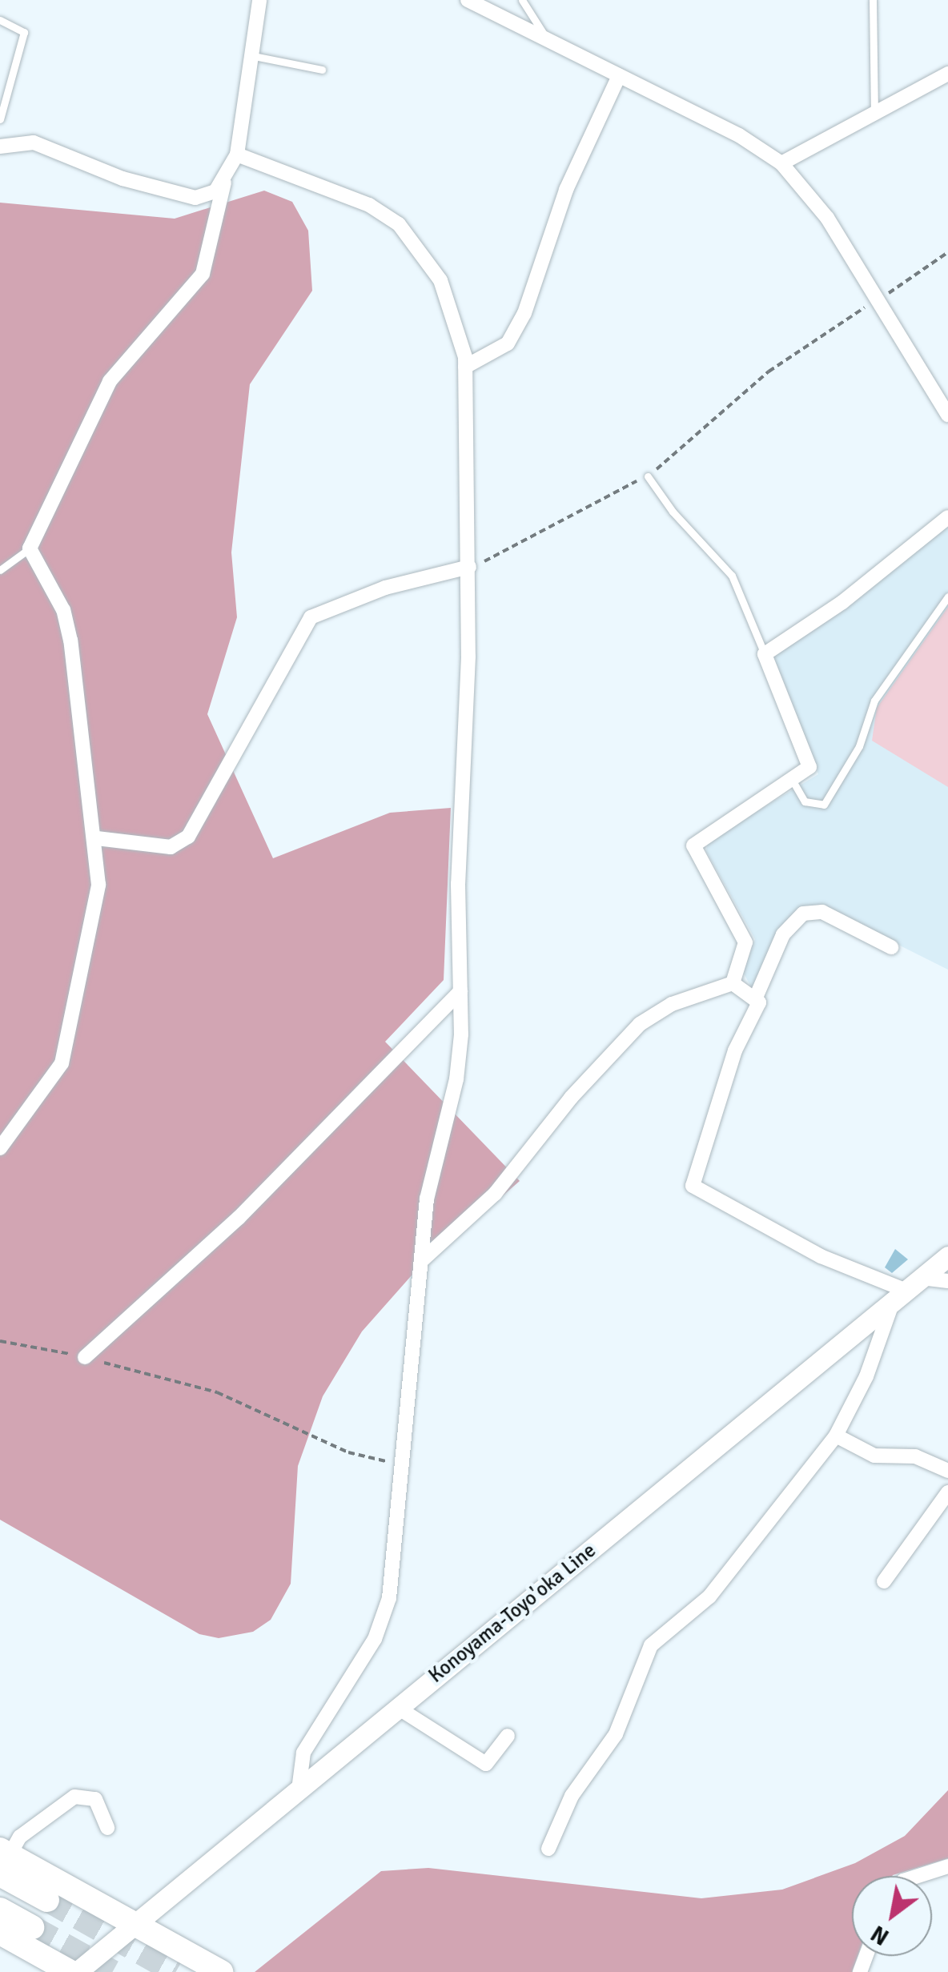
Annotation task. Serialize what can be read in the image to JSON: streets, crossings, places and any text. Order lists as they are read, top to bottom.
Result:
{
  "streets": {
    "main road": ["Konoyama-Toyo'oka Line"]
  },
  "north": "bottom left"
}
